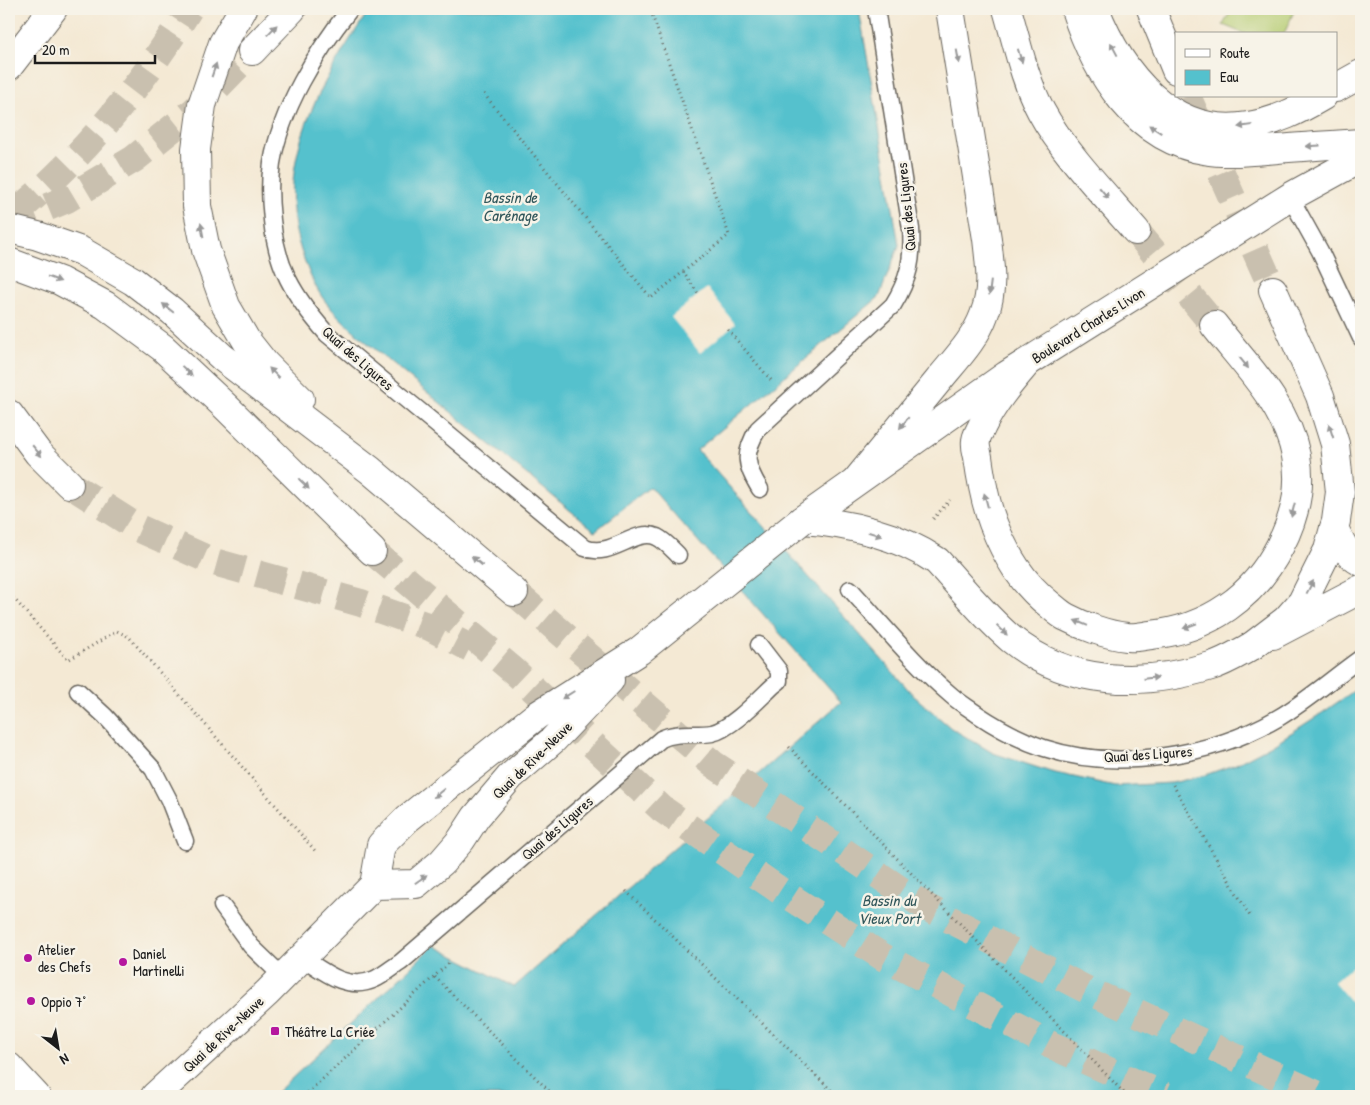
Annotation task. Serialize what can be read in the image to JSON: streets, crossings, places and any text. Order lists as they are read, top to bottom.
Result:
{
  "streets": {
    "main road": ["Boulevard Charles Livon", "Quai de Rive-Neuve"],
    "lane": ["Quai des Ligures"]
  },
  "crossings": [
    ["Quai des Ligures", "Quai de Rive-Neuve"],
    ["Boulevard Charles Livon", "Quai de Rive-Neuve"]
  ],
  "water": ["Bassin de Carénage", "Bassin du Vieux Port"],
  "places": {
    "other": ["Atelier des Chefs", "Daniel Martinelli", "Oppio 7°"],
    "transit": ["Théâtre La Criée"]
  },
  "legend": ["Route", "Eau"],
  "scale_bar": "20 m",
  "north": "bottom right"
}
